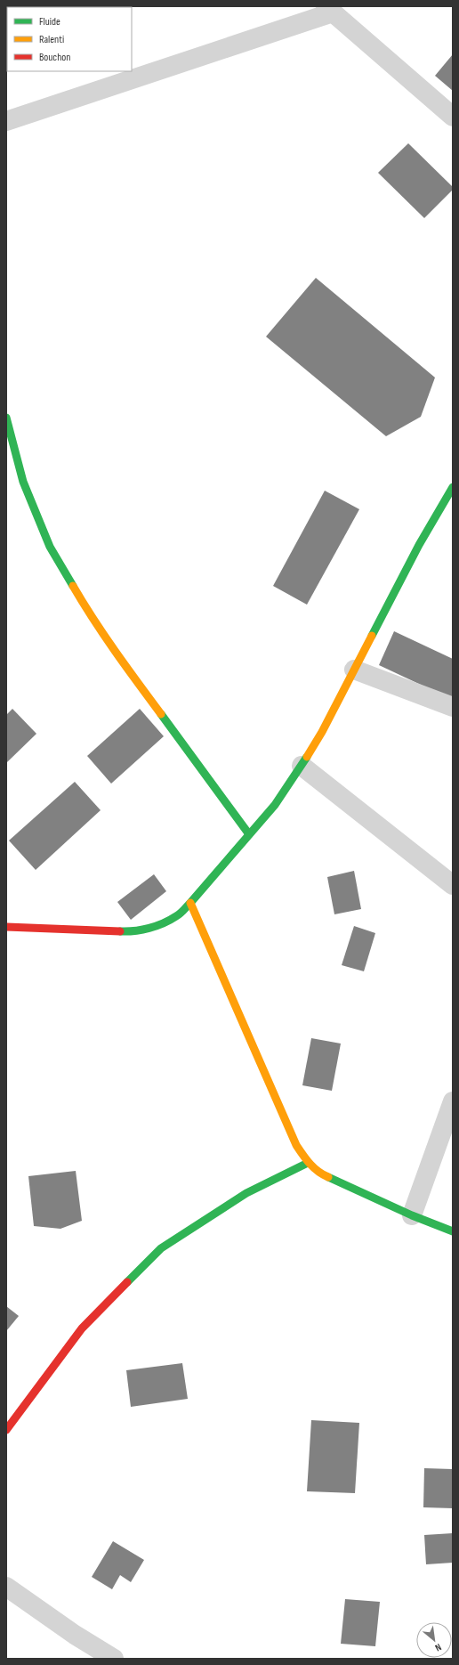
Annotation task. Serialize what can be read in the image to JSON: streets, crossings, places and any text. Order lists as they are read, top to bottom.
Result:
{
  "legend": ["Fluide", "Ralenti", "Bouchon"],
  "north": "bottom right"
}
